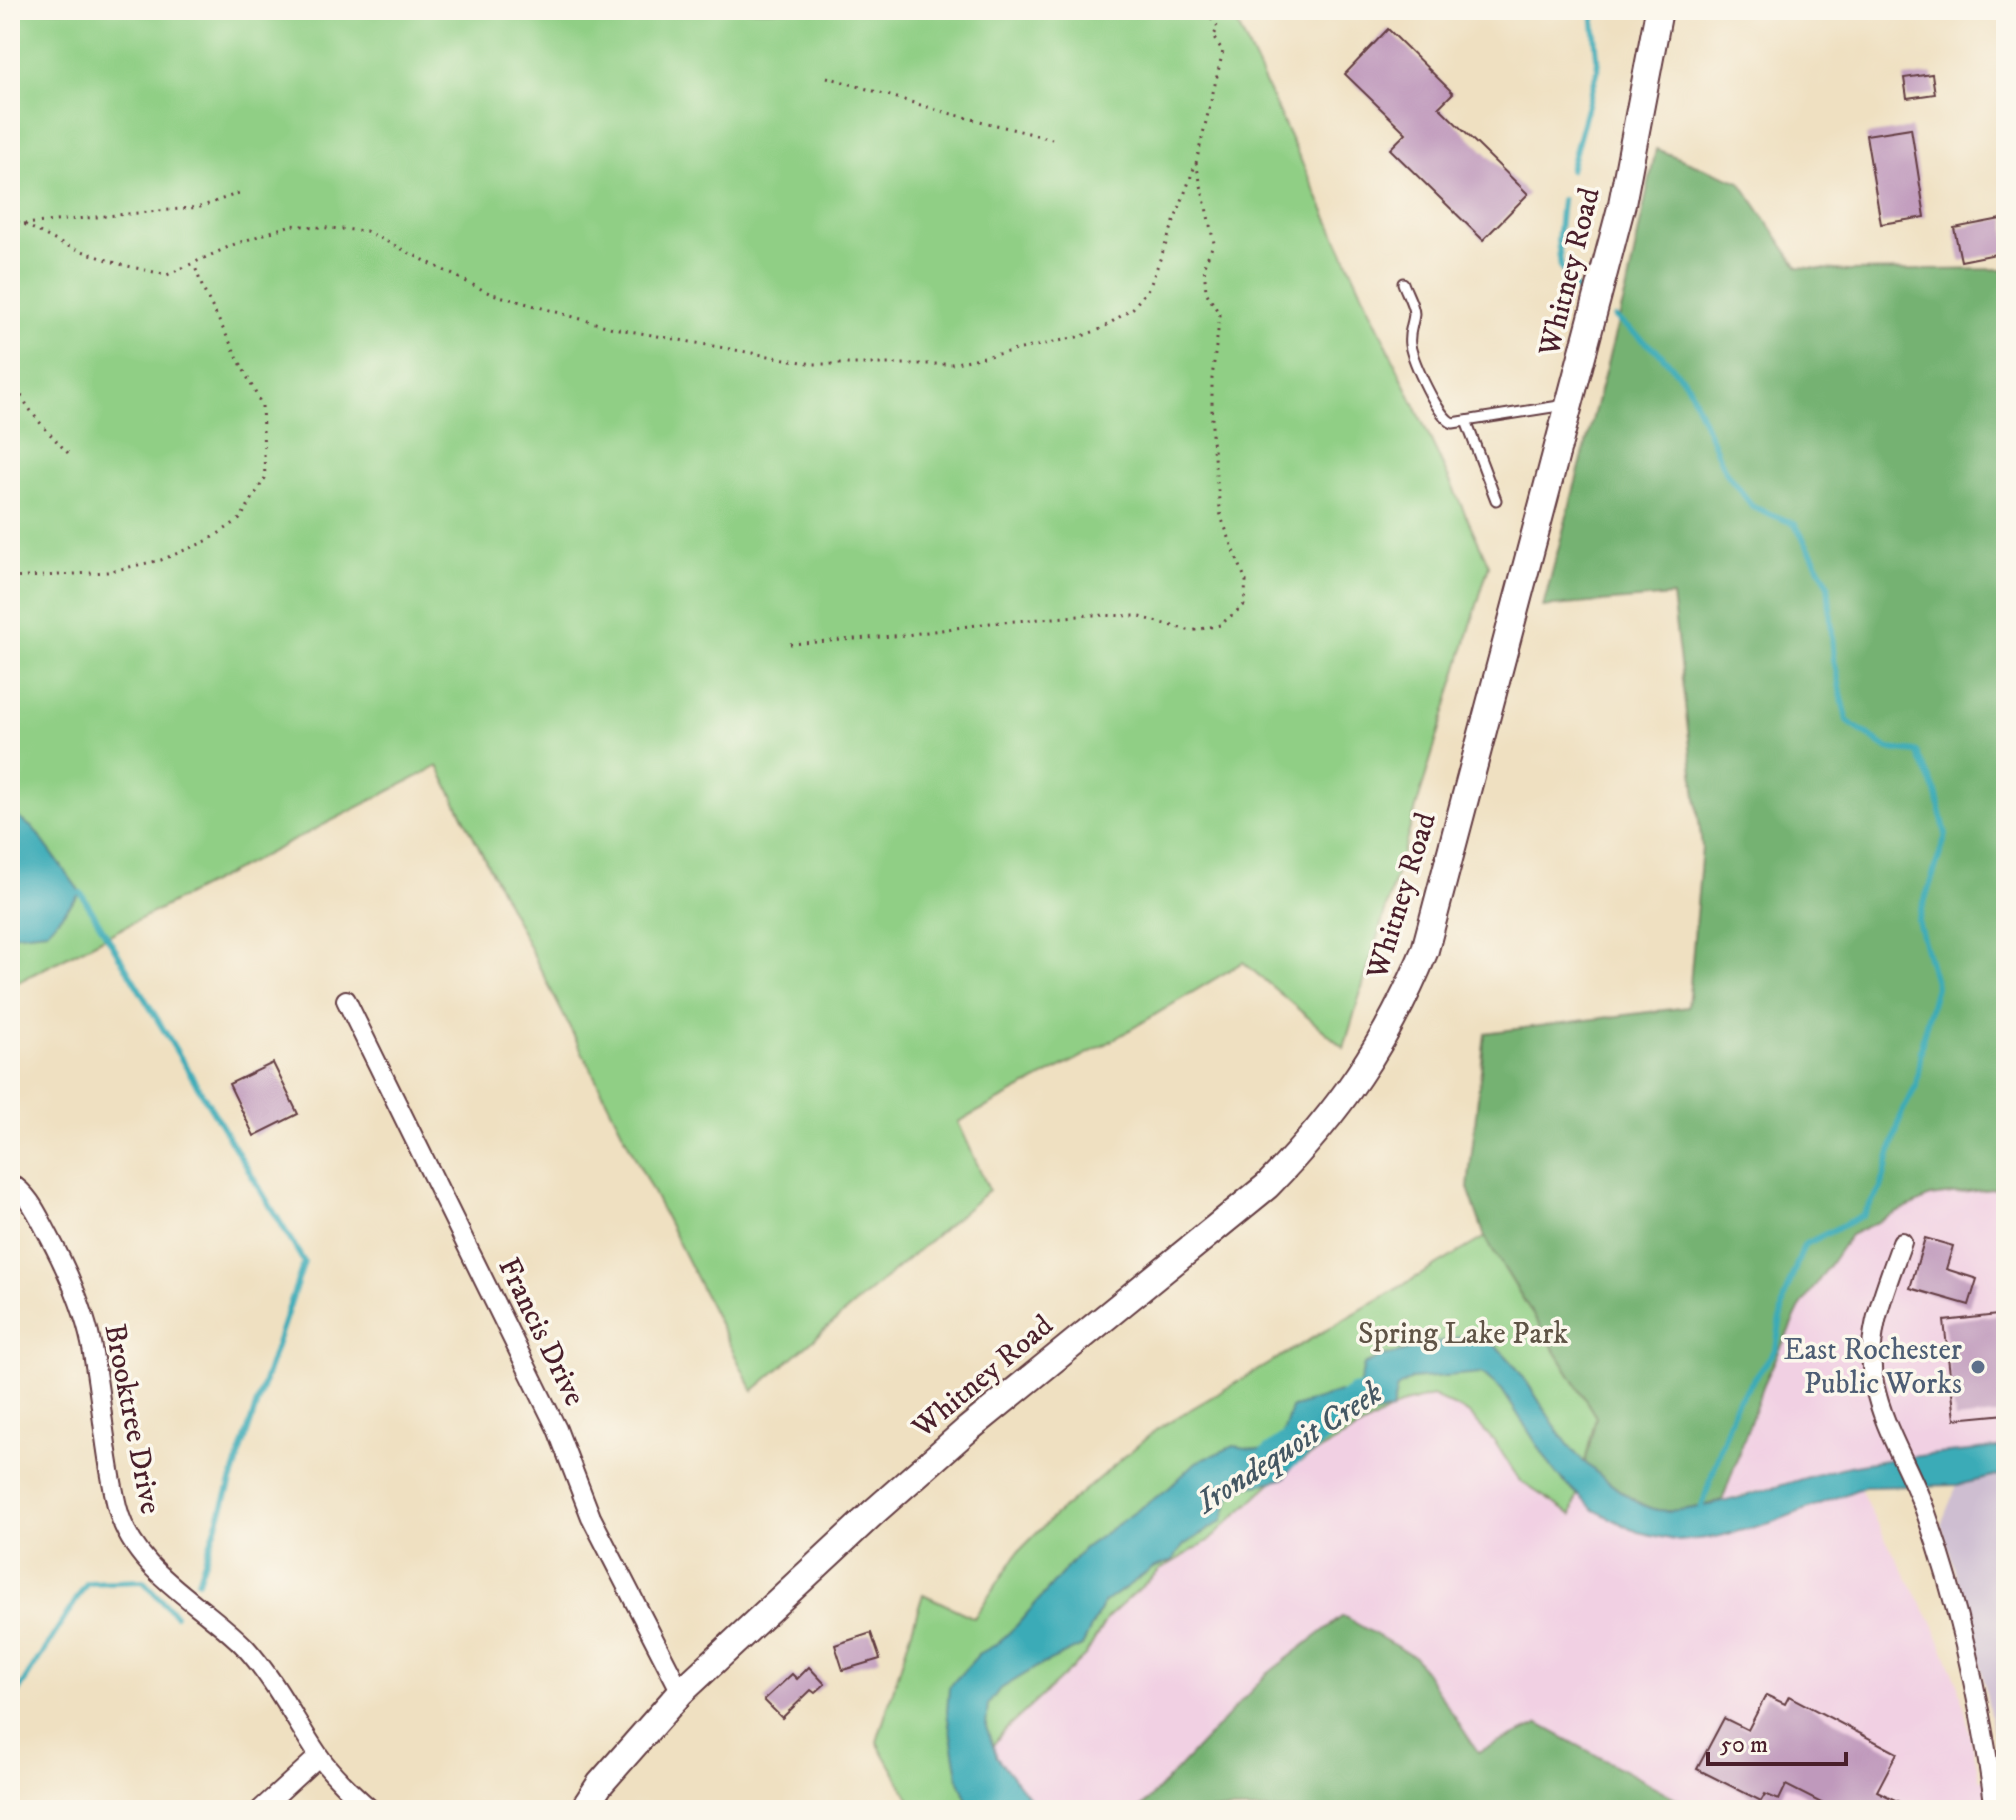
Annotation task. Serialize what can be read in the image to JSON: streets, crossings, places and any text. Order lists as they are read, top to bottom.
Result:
{
  "streets": {
    "main road": ["Whitney Road"],
    "street": ["Francis Drive", "Brooktree Drive"]
  },
  "crossings": [
    ["Whitney Road", "Francis Drive"]
  ],
  "water": ["Irondequoit Creek"],
  "parks": ["Spring Lake Park"],
  "places": ["East Rochester Public Works"],
  "scale_bar": "50 m"
}
